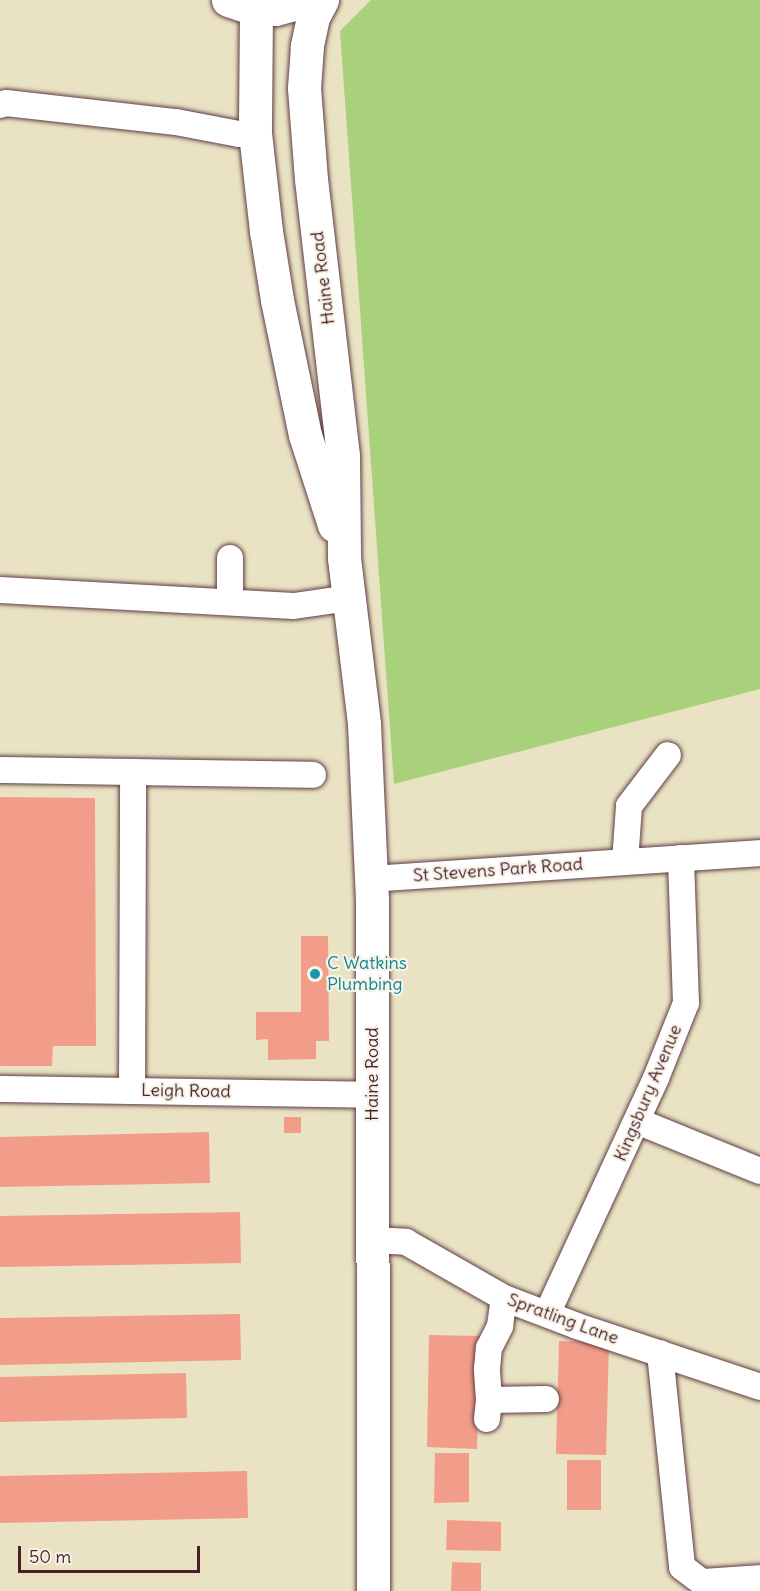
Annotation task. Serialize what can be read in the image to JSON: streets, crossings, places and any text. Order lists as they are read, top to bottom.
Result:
{
  "streets": {
    "main road": ["Haine Road"],
    "street": [
      "St Stevens Park Road",
      "Leigh Road",
      "Kingsbury Avenue",
      "Spratling Lane"
    ]
  },
  "crossings": [
    ["Haine Road", "St Stevens Park Road"],
    ["Haine Road", "Leigh Road"],
    ["Haine Road", "Spratling Lane"],
    ["St Stevens Park Road", "Kingsbury Avenue"],
    ["Kingsbury Avenue", "Spratling Lane"]
  ],
  "places": ["C Watkins Plumbing"],
  "scale_bar": "50 m"
}
